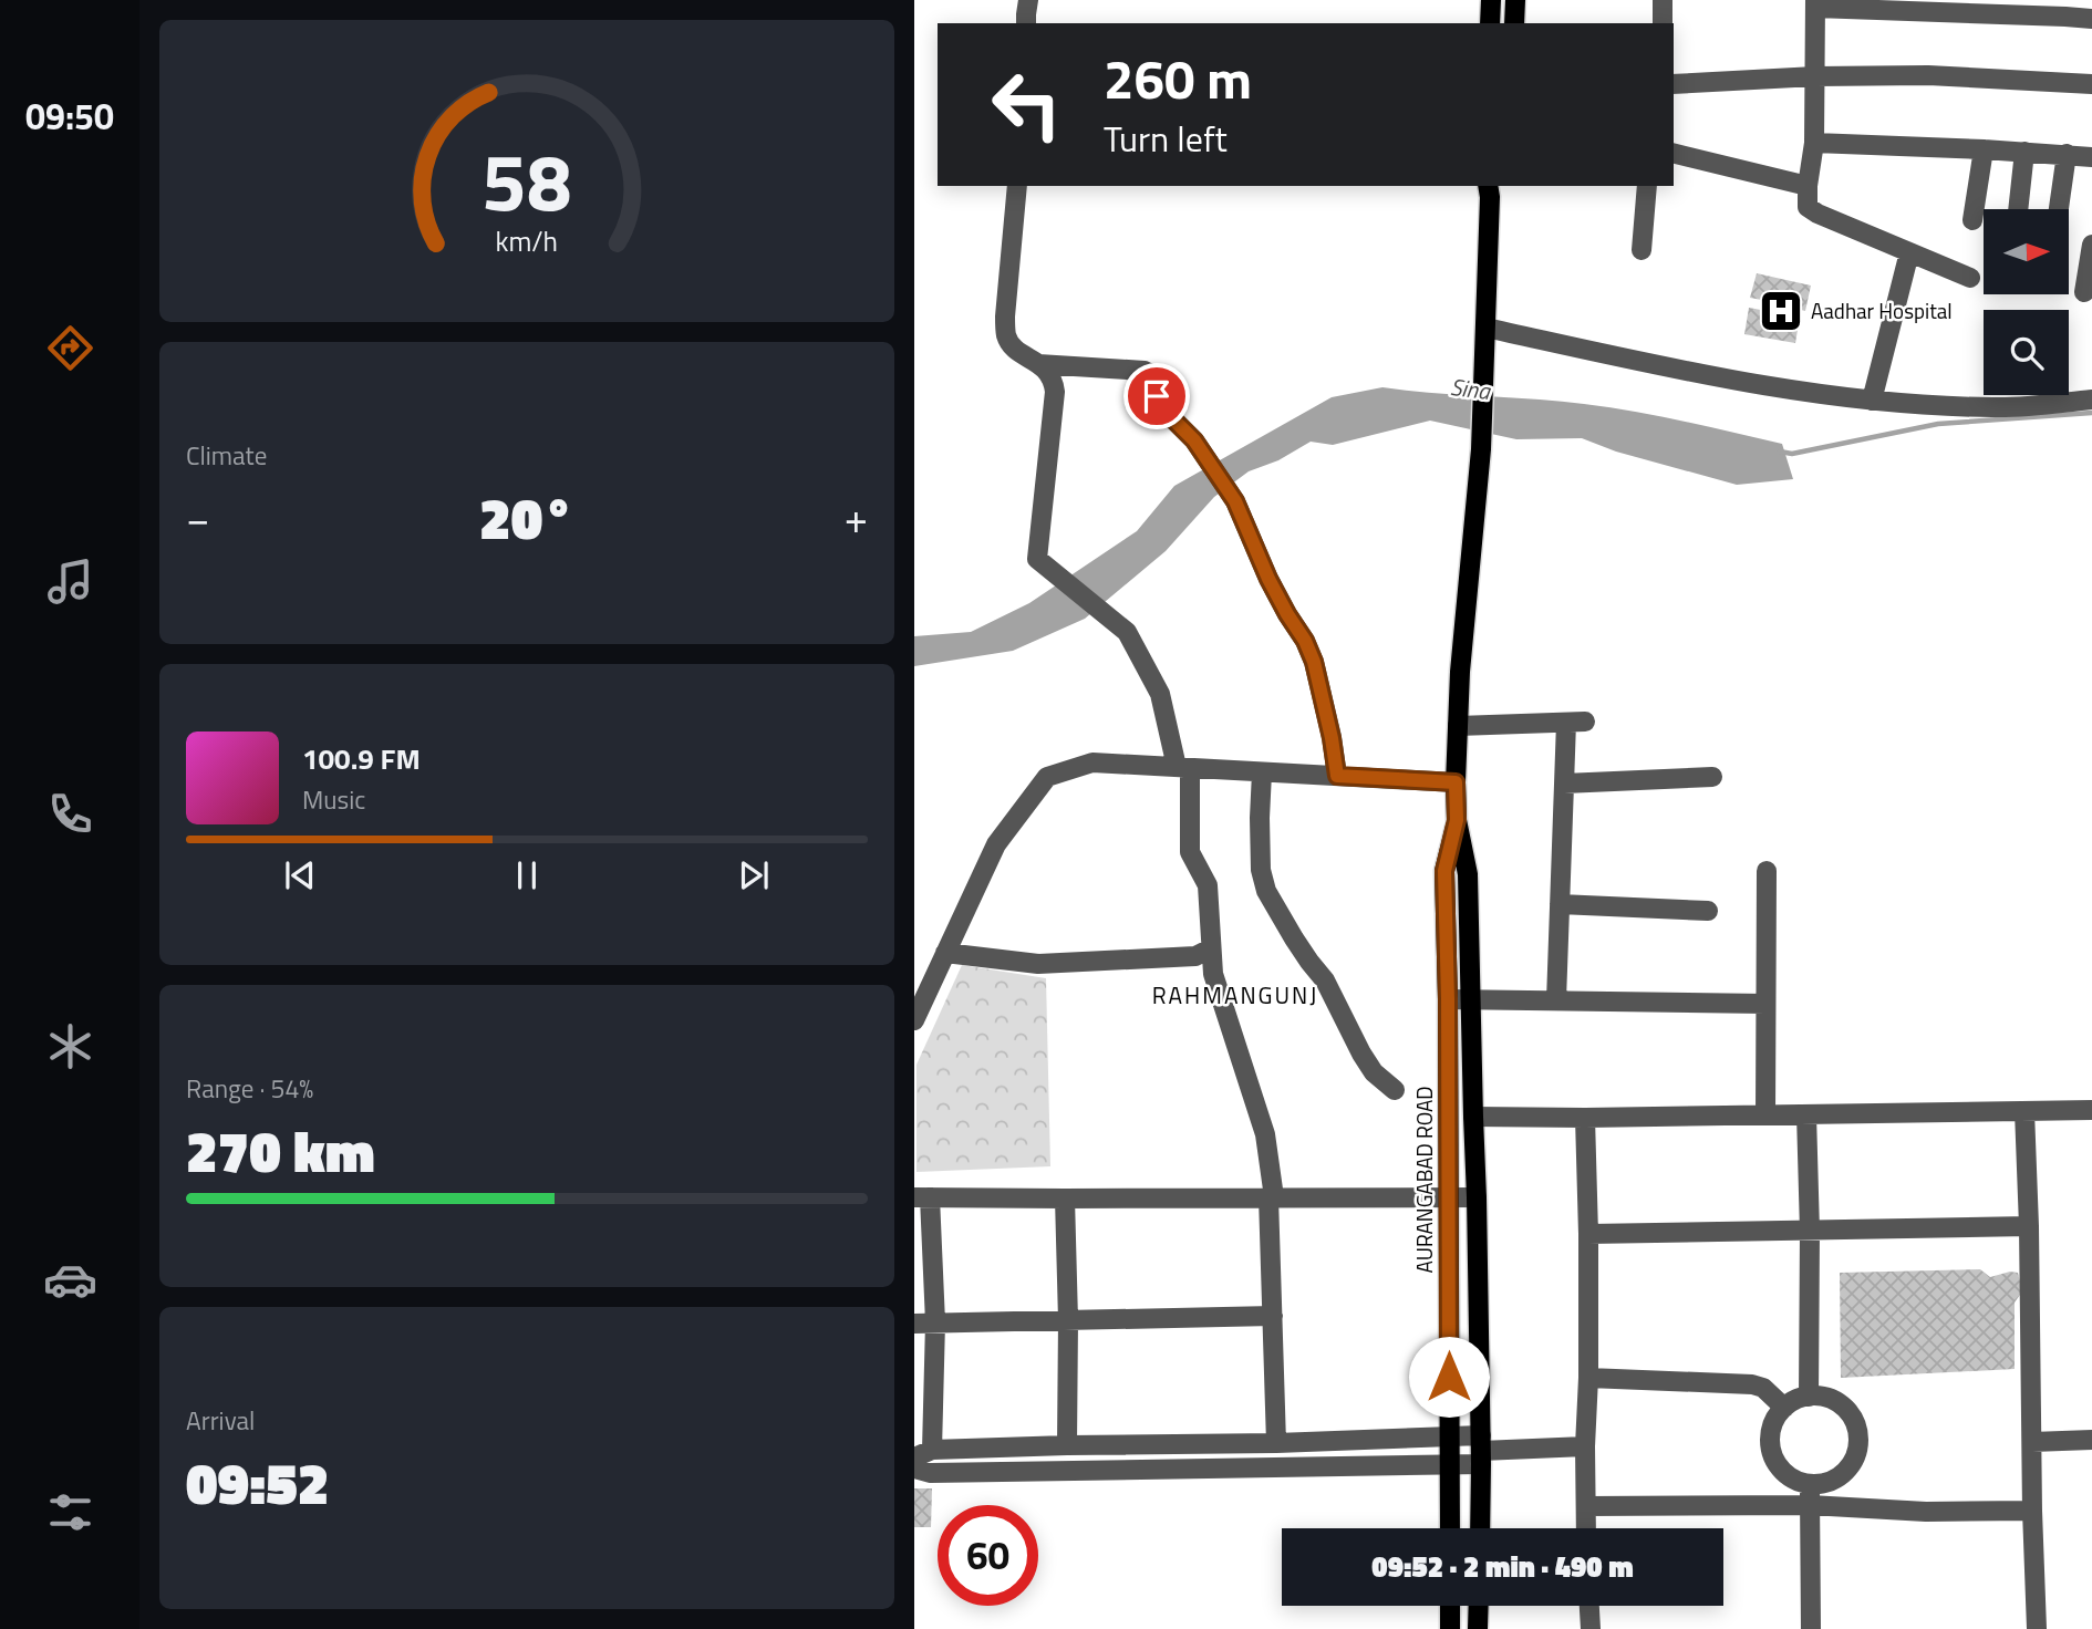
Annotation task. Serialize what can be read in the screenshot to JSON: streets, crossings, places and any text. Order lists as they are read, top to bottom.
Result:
{
  "streets": {
    "main road": ["AURANGABAD ROAD"]
  },
  "districts": ["RAHMANGUNJ"],
  "water": ["Sina"],
  "places": {
    "hospital": ["Aadhar Hospital"]
  },
  "north": "right",
  "page": {
    "tabs": "09:50",
    "turn": ["260 m", "Turn left"],
    "tile": [
      "Climate",
      ["Range · 54%", "270 km"],
      ["Arrival", "09:52"]
    ],
    "heat": ["−", "20°", "+"],
    "song": ["100.9 FM", "Music"],
    "limit": "60",
    "trip": "09:52 · 2 min · 490 m",
    "gauge": ["58", "km/h"]
  }
}
